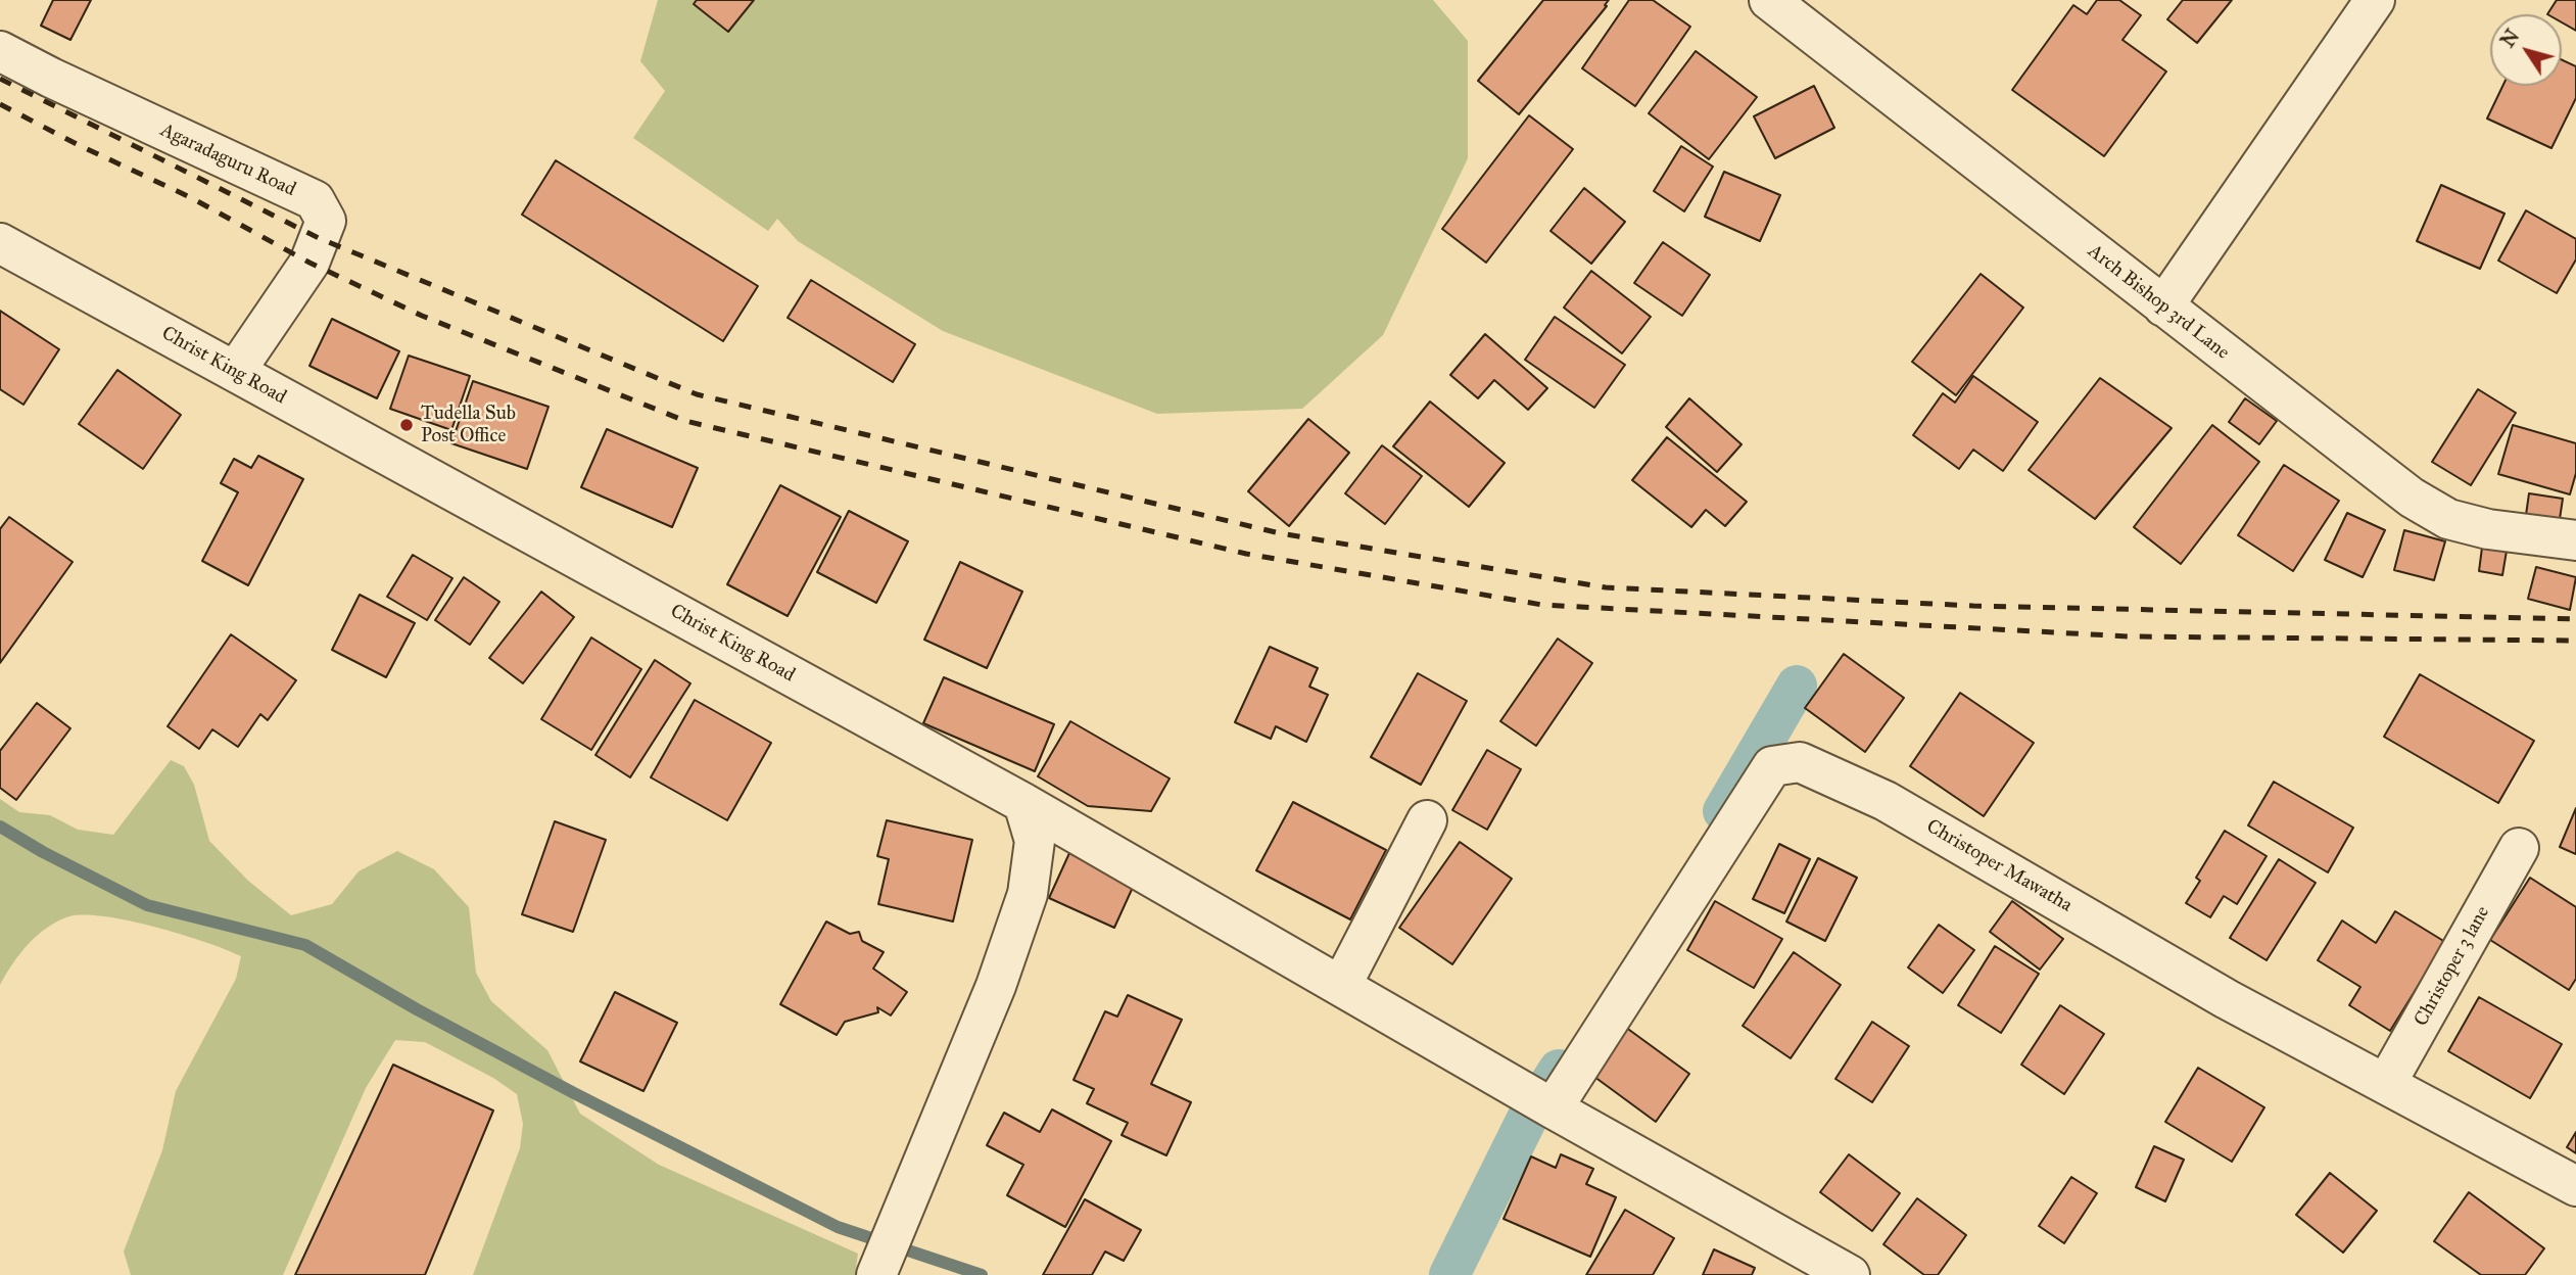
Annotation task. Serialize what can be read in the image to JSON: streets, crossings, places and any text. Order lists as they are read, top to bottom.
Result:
{
  "streets": {
    "street": [
      "Agaradaguru Road",
      "Arch Bishop 3rd Lane",
      "Christ King Road",
      "Christoper Mawatha",
      "Christoper 3 lane"
    ]
  },
  "crossings": [
    ["Agaradaguru Road", "Christ King Road"],
    ["Christ King Road", "Christoper Mawatha"],
    ["Christoper Mawatha", "Christoper 3 lane"]
  ],
  "places": ["Tudella Sub Post Office"],
  "north": "top left"
}
